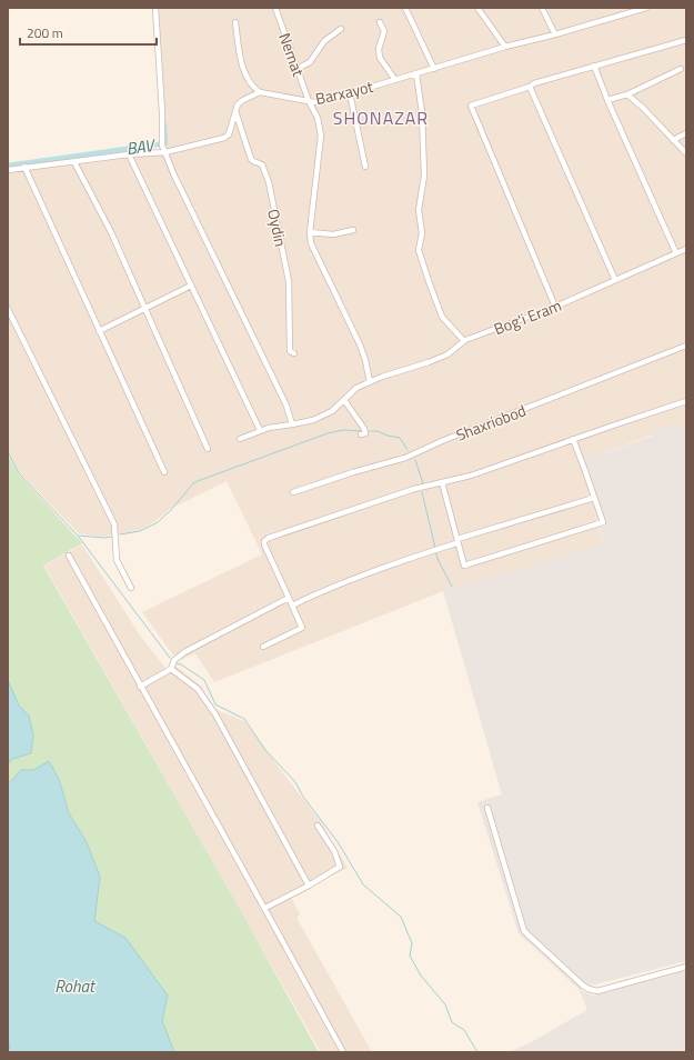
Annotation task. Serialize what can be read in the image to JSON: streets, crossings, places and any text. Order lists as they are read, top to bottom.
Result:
{
  "streets": {
    "street": [
      "Nemat",
      "Barxayot",
      "Oydin",
      "Bog'i Eram",
      "Shaxriobod"
    ]
  },
  "crossings": [
    ["Nemat", "Barxayot"]
  ],
  "districts": ["SHONAZAR"],
  "water": ["BAV", "Rohat"],
  "scale_bar": "200 m"
}
